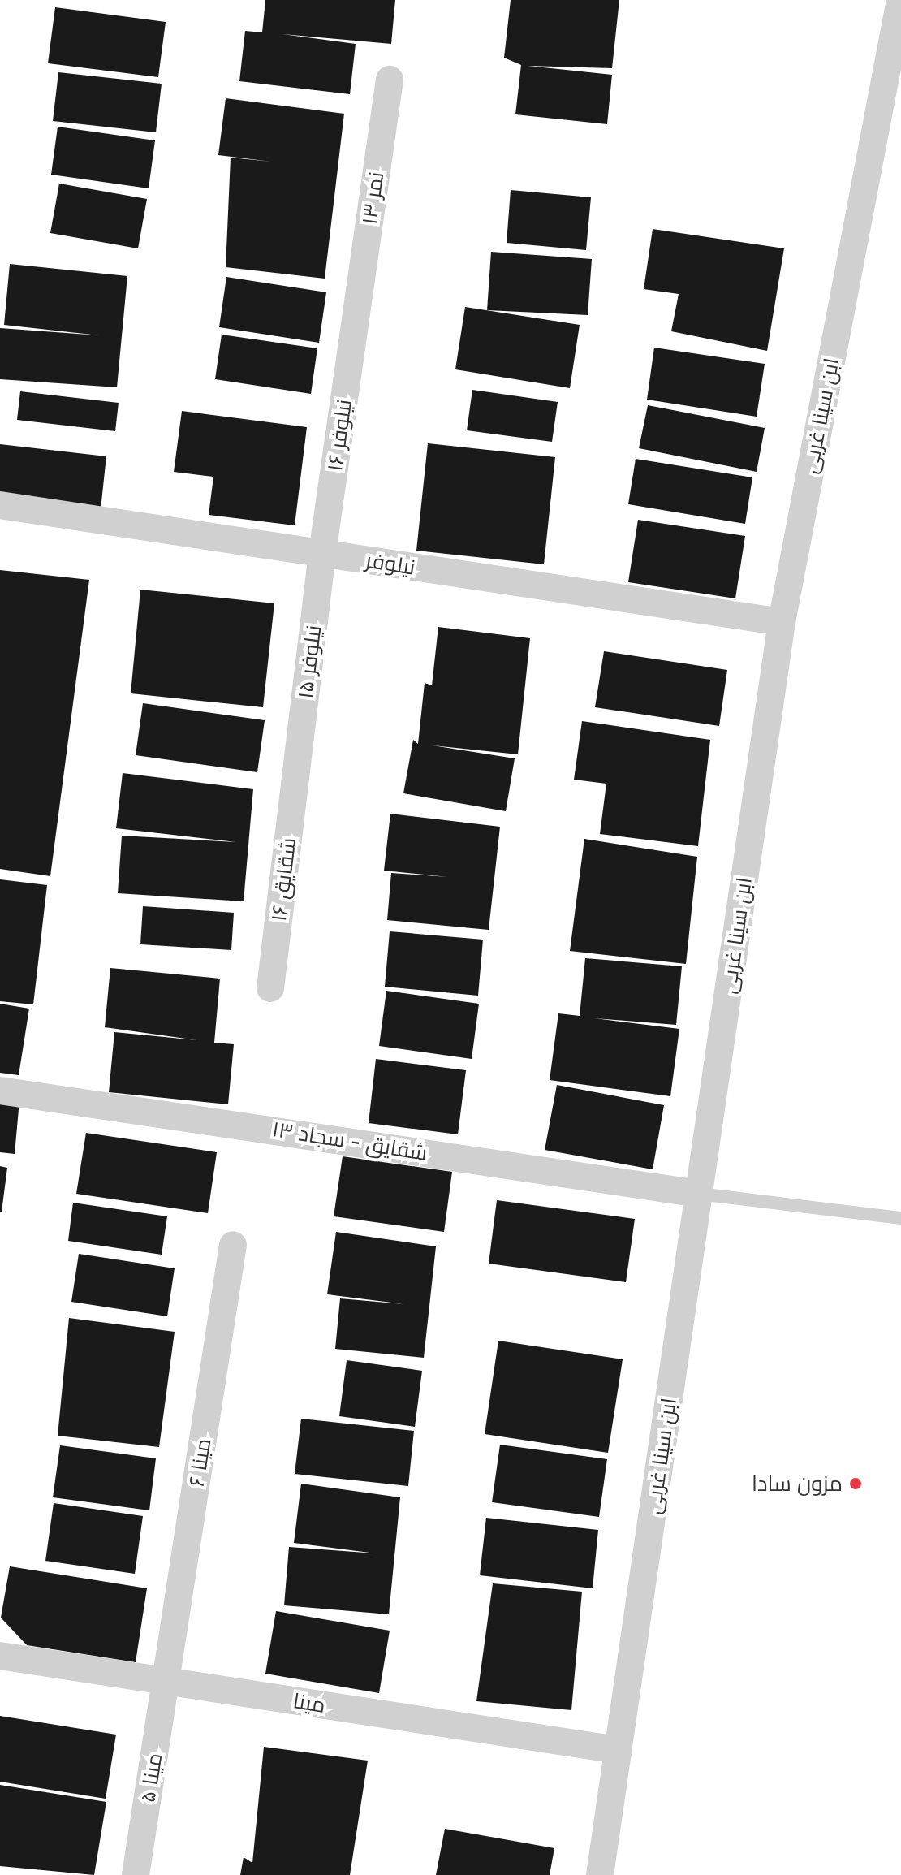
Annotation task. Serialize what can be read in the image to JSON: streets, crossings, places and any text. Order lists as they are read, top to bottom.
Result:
{
  "streets": {
    "street": [
      "نمر ۱۳",
      "ابن سینا غربی",
      "نیلوفر ۱۶",
      "نیلوفر",
      "نیلوفر ۱۵",
      "شقایق ۱۶",
      "شقایق - سجاد ۱۳",
      "مینا ۶",
      "مینا",
      "مینا ۵"
    ]
  },
  "crossings": [
    ["نمر ۱۳", "نیلوفر ۱۶"],
    ["ابن سینا غربی", "نیلوفر"],
    ["ابن سینا غربی", "شقایق - سجاد ۱۳"],
    ["ابن سینا غربی", "مینا"],
    ["نیلوفر ۱۶", "نیلوفر"],
    ["نیلوفر ۱۶", "نیلوفر ۱۵"],
    ["نیلوفر", "نیلوفر ۱۵"],
    ["نیلوفر ۱۵", "شقایق ۱۶"],
    ["مینا ۶", "مینا"],
    ["مینا ۶", "مینا ۵"],
    ["مینا", "مینا ۵"]
  ],
  "places": ["مزون سادا"]
}
